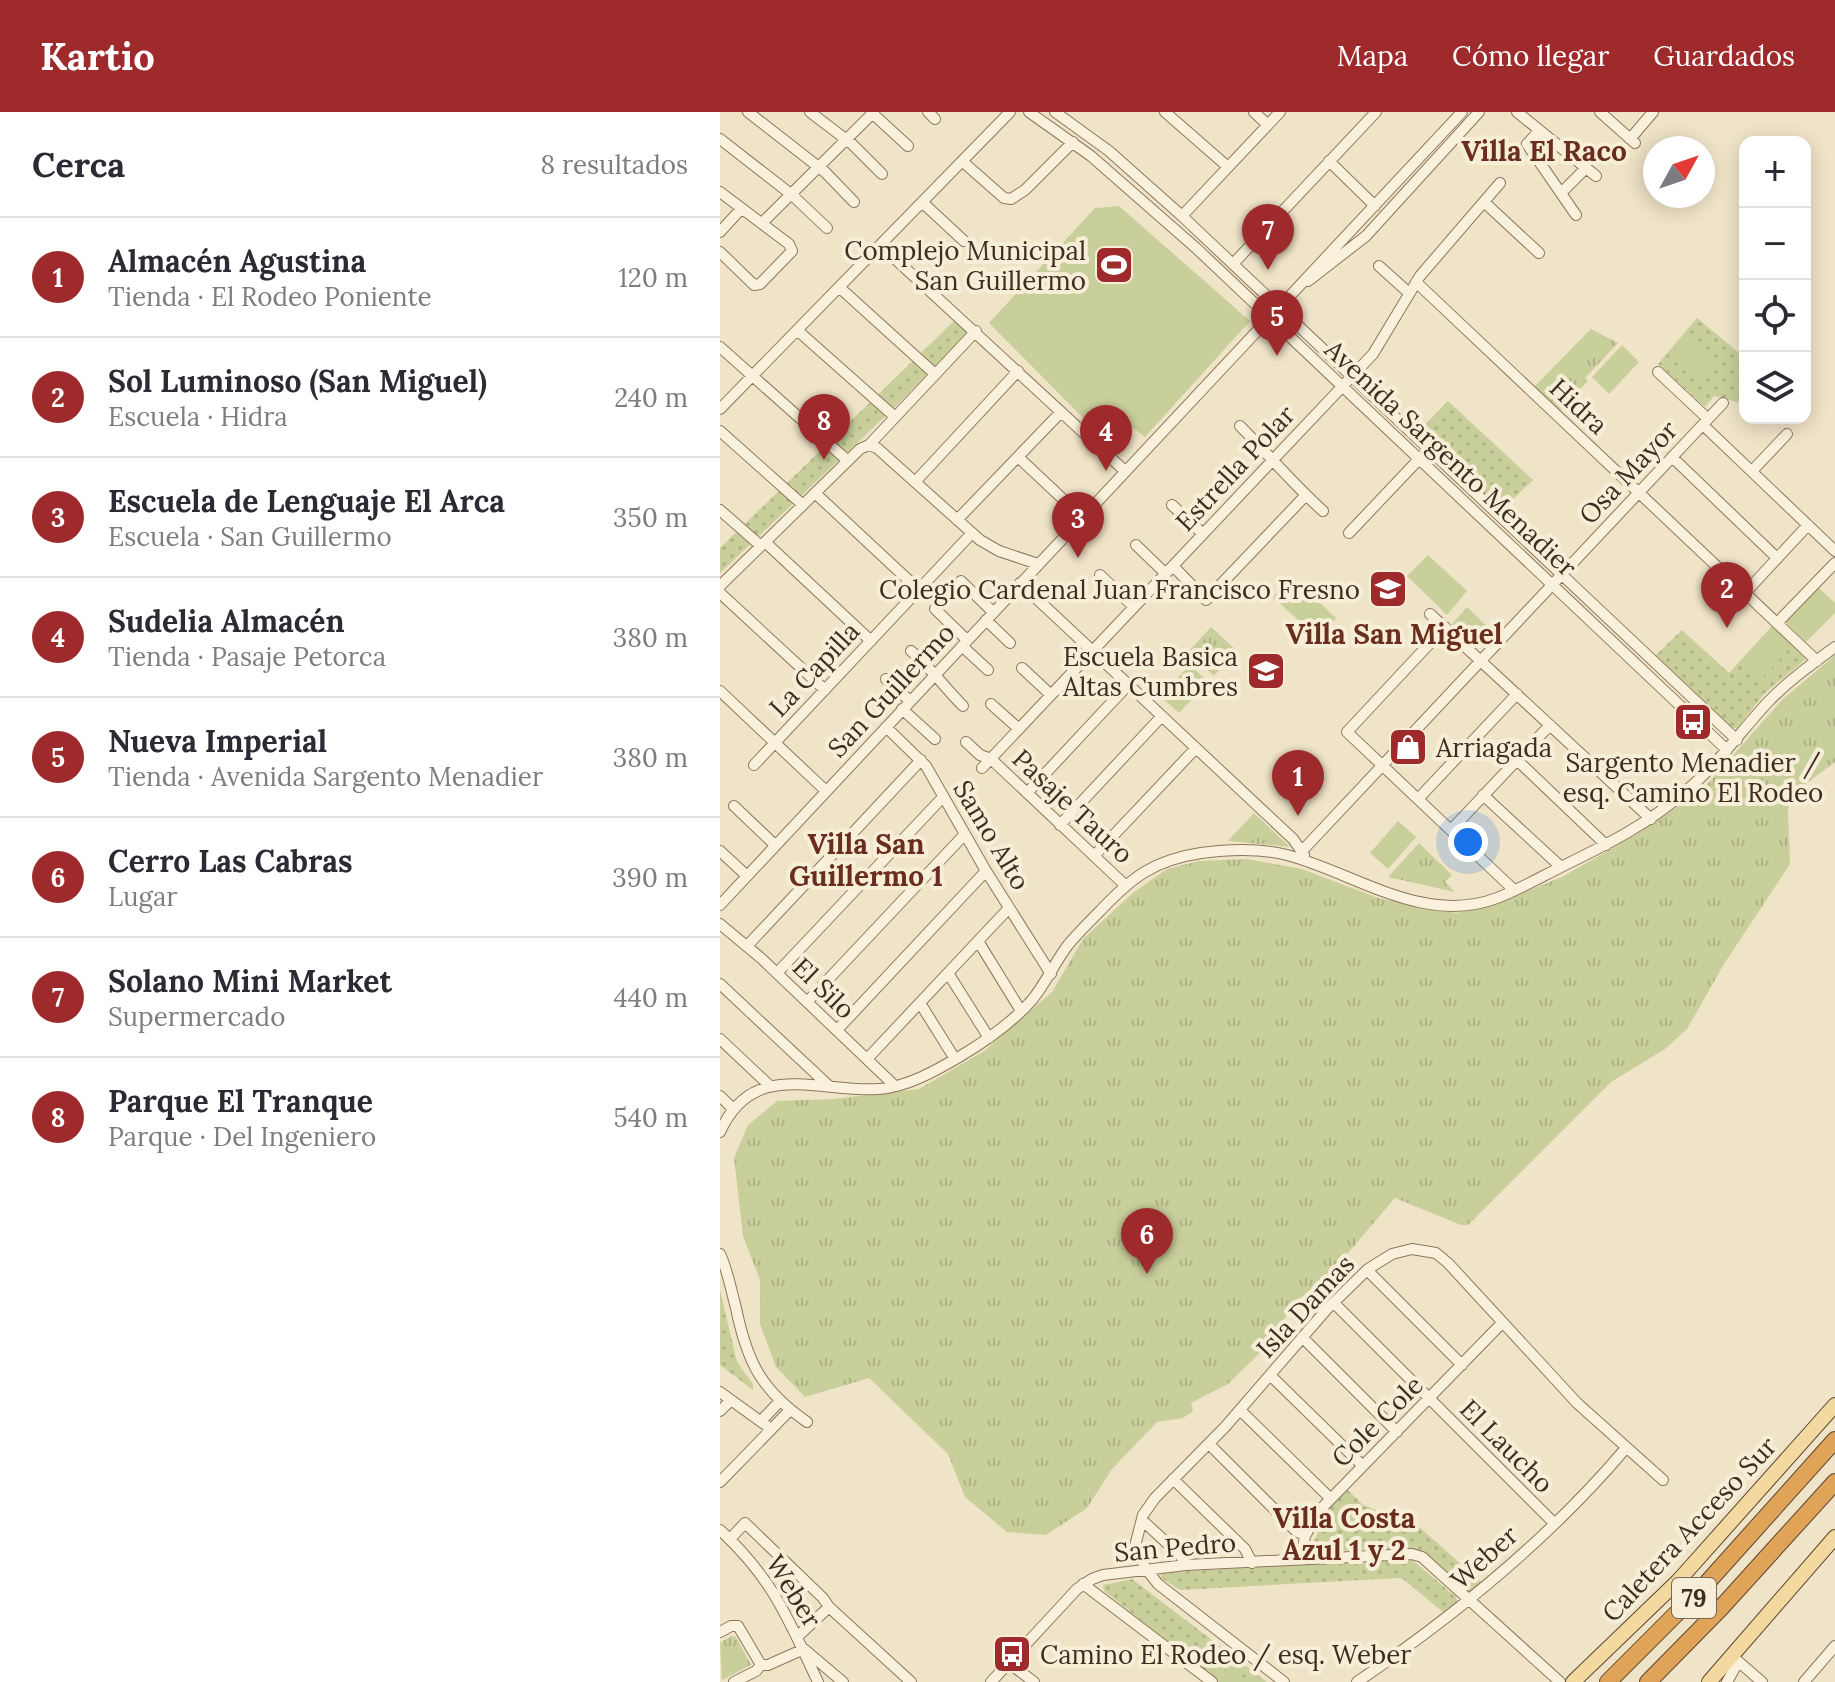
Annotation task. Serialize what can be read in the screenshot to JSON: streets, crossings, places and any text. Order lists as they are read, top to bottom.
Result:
{
  "streets": {
    "highway": ["79"],
    "main road": ["Caletera Acceso Sur"],
    "street": [
      "Hidra",
      "Avenida Sargento Menadier",
      "Estrella Polar",
      "Osa Mayor",
      "La Capilla",
      "San Guillermo",
      "Pasaje Tauro",
      "Samo Alto",
      "El Silo",
      "Isla Damas",
      "Cole Cole",
      "El Laucho",
      "San Pedro",
      "Weber"
    ]
  },
  "crossings": [
    ["Hidra", "Estrella Polar"],
    ["Hidra", "Osa Mayor"],
    ["Avenida Sargento Menadier", "Estrella Polar"],
    ["Avenida Sargento Menadier", "Osa Mayor"],
    ["Avenida Sargento Menadier", "San Guillermo"],
    ["Estrella Polar", "Pasaje Tauro"],
    ["San Guillermo", "Samo Alto"],
    ["Isla Damas", "Cole Cole"],
    ["Isla Damas", "El Laucho"],
    ["Isla Damas", "Weber"],
    ["Cole Cole", "El Laucho"],
    ["Cole Cole", "San Pedro"],
    ["El Laucho", "Weber"],
    ["San Pedro", "Weber"]
  ],
  "districts": [
    "Villa El Raco",
    "Villa San Miguel",
    "Villa San Guillermo 1",
    "Villa Costa Azul 1 y 2"
  ],
  "places": {
    "sports": ["Complejo Municipal San Guillermo"],
    "school or university": ["Colegio Cardenal Juan Francisco Fresno", "Escuela Basica Altas Cumbres"],
    "bus stop": ["Sargento Menadier / esq. Camino El Rodeo", "Camino El Rodeo / esq. Weber"],
    "shop": ["Arriagada"]
  },
  "north": "top right",
  "page": {
    "header": "Kartio",
    "nav": ["Mapa", "Cómo llegar", "Guardados"],
    "heading": ["Cerca", "8 resultados"],
    "map_buttons": ["+", "−"],
    "pins": [
      "7",
      "5",
      "8",
      "4",
      "3",
      "2",
      "1",
      "6"
    ],
    "list": [
      {
        "mark": "1",
        "name": "Almacén Agustina",
        "note": "Tienda · El Rodeo Poniente",
        "value": "120 m"
      },
      {
        "mark": "2",
        "name": "Sol Luminoso (San Miguel)",
        "note": "Escuela · Hidra",
        "value": "240 m"
      },
      {
        "mark": "3",
        "name": "Escuela de Lenguaje El Arca",
        "note": "Escuela · San Guillermo",
        "value": "350 m"
      },
      {
        "mark": "4",
        "name": "Sudelia Almacén",
        "note": "Tienda · Pasaje Petorca",
        "value": "380 m"
      },
      {
        "mark": "5",
        "name": "Nueva Imperial",
        "note": "Tienda · Avenida Sargento Menadier",
        "value": "380 m"
      },
      {
        "mark": "6",
        "name": "Cerro Las Cabras",
        "note": "Lugar",
        "value": "390 m"
      },
      {
        "mark": "7",
        "name": "Solano Mini Market",
        "note": "Supermercado",
        "value": "440 m"
      },
      {
        "mark": "8",
        "name": "Parque El Tranque",
        "note": "Parque · Del Ingeniero",
        "value": "540 m"
      }
    ]
  }
}
